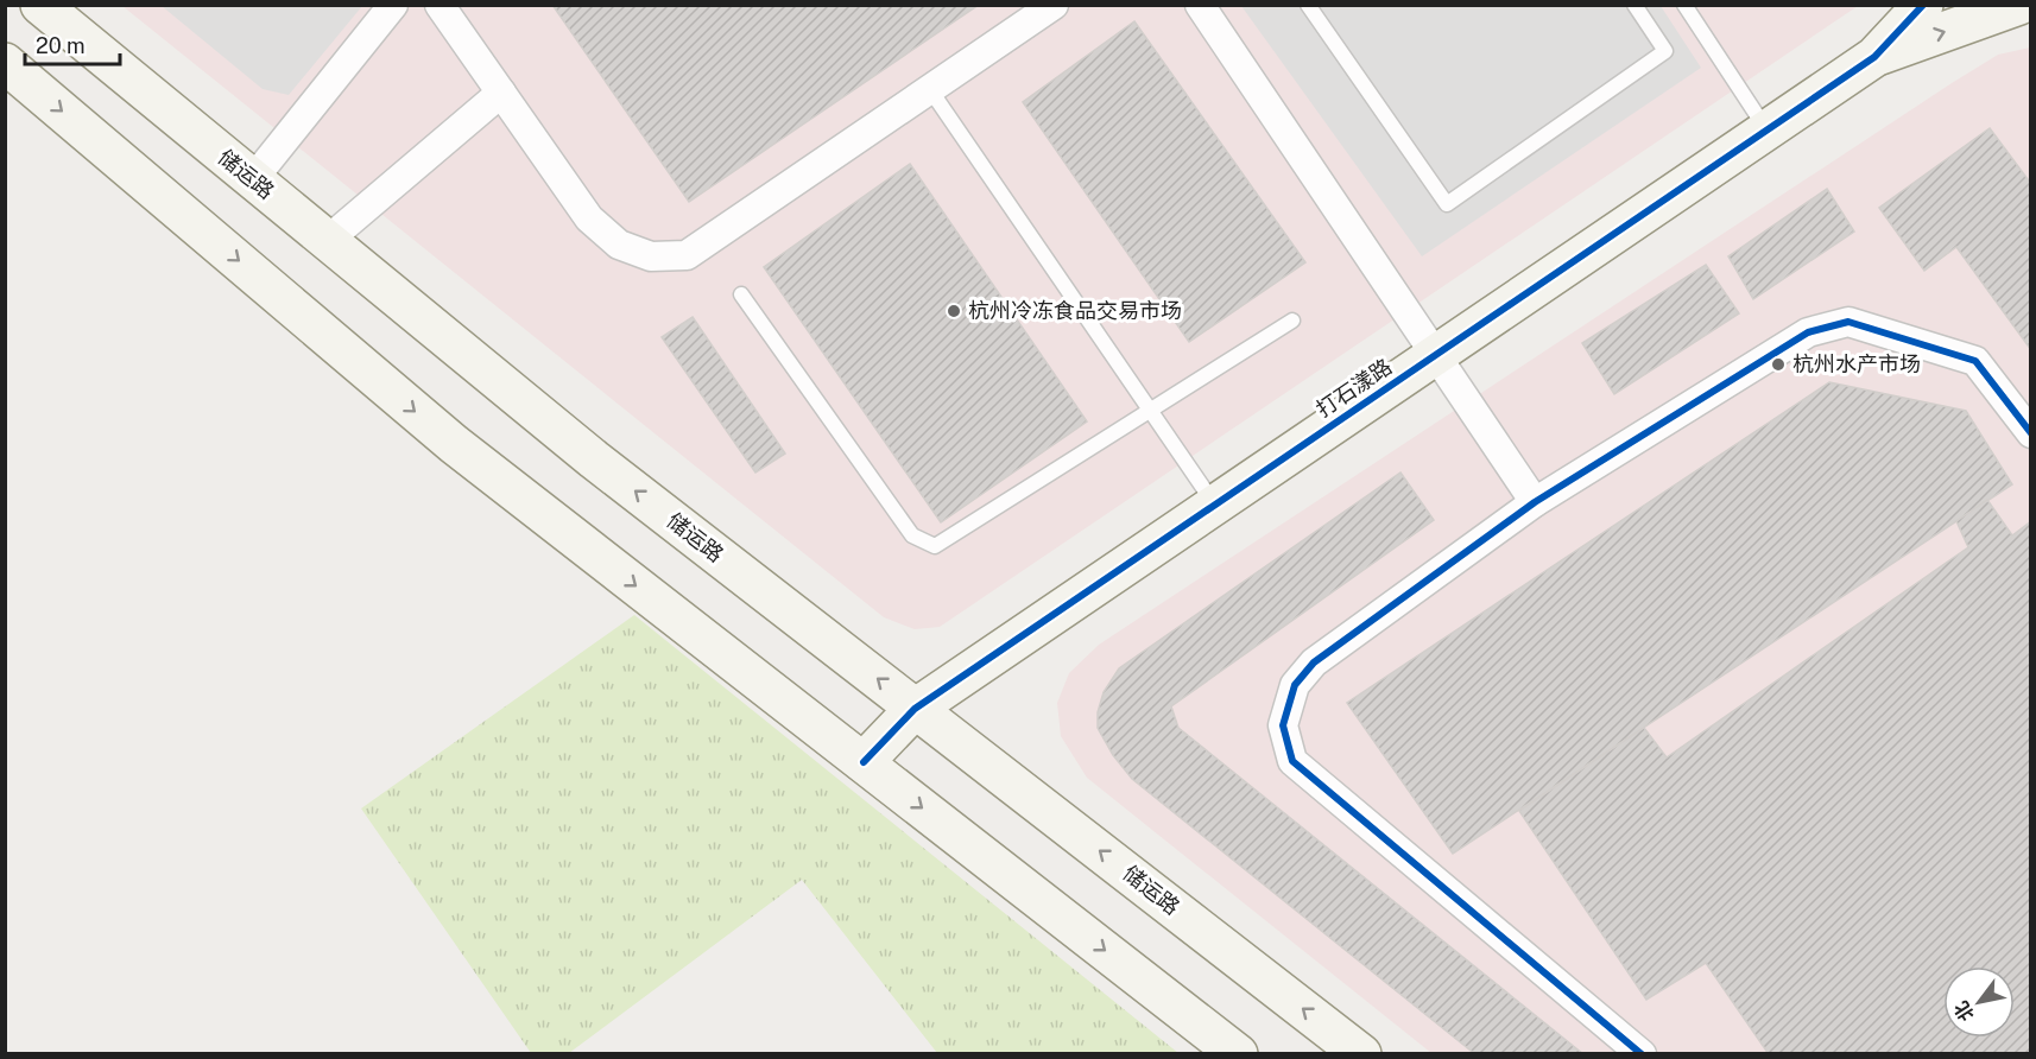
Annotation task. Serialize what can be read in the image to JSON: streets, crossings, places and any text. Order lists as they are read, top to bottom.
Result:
{
  "streets": {
    "main road": ["储运路", "打石漾路"]
  },
  "crossings": [
    ["储运路", "打石漾路"]
  ],
  "places": ["杭州冷冻食品交易市场", "杭州水产市场"],
  "scale_bar": "20 m",
  "north": "bottom left"
}
